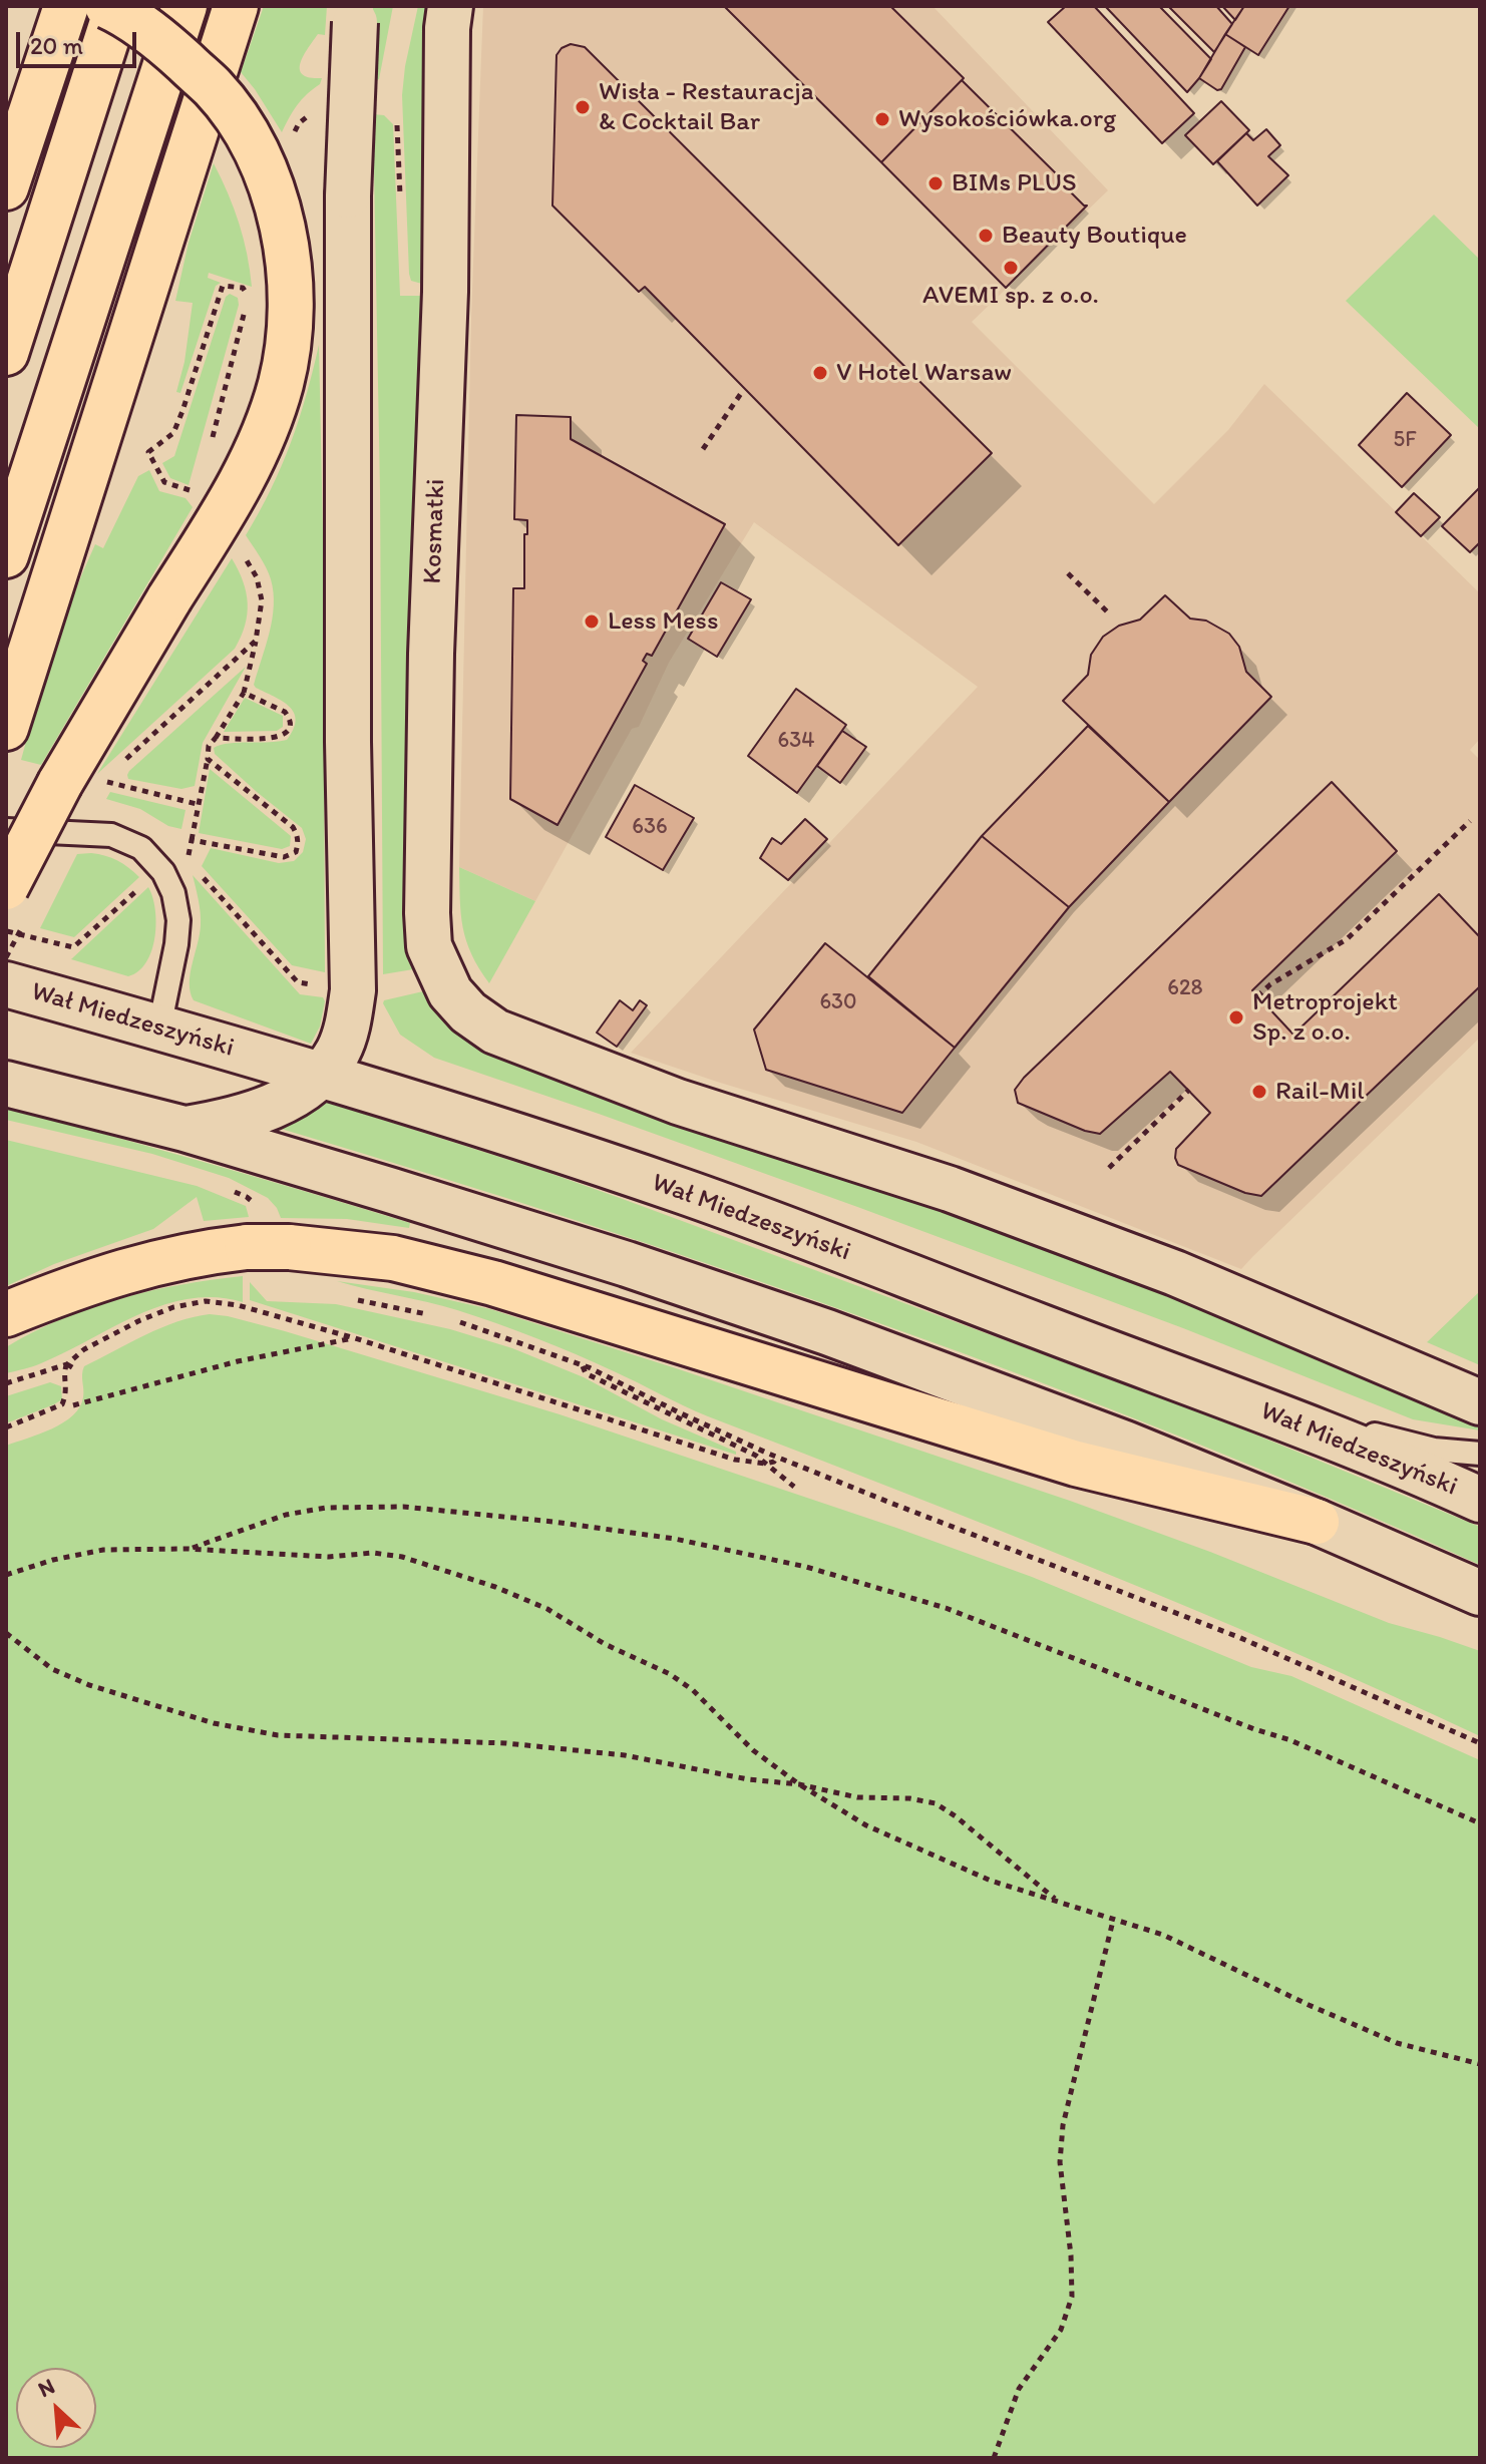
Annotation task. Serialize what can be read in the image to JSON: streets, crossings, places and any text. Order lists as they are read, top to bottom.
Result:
{
  "streets": {
    "main road": ["Kosmatki", "Wał Miedzeszyński"]
  },
  "places": [
    "Wisła - Restauracja & Cocktail Bar",
    "Wysokościówka.org",
    "BIMs PLUS",
    "Beauty Boutique",
    "AVEMI sp. z o.o.",
    "V Hotel Warsaw",
    "Less Mess",
    "Metroprojekt Sp. z o.o.",
    "Rail-Mil"
  ],
  "house_numbers": [
    "5F",
    "634",
    "636",
    "628",
    "630"
  ],
  "scale_bar": "20 m",
  "north": "top left"
}
